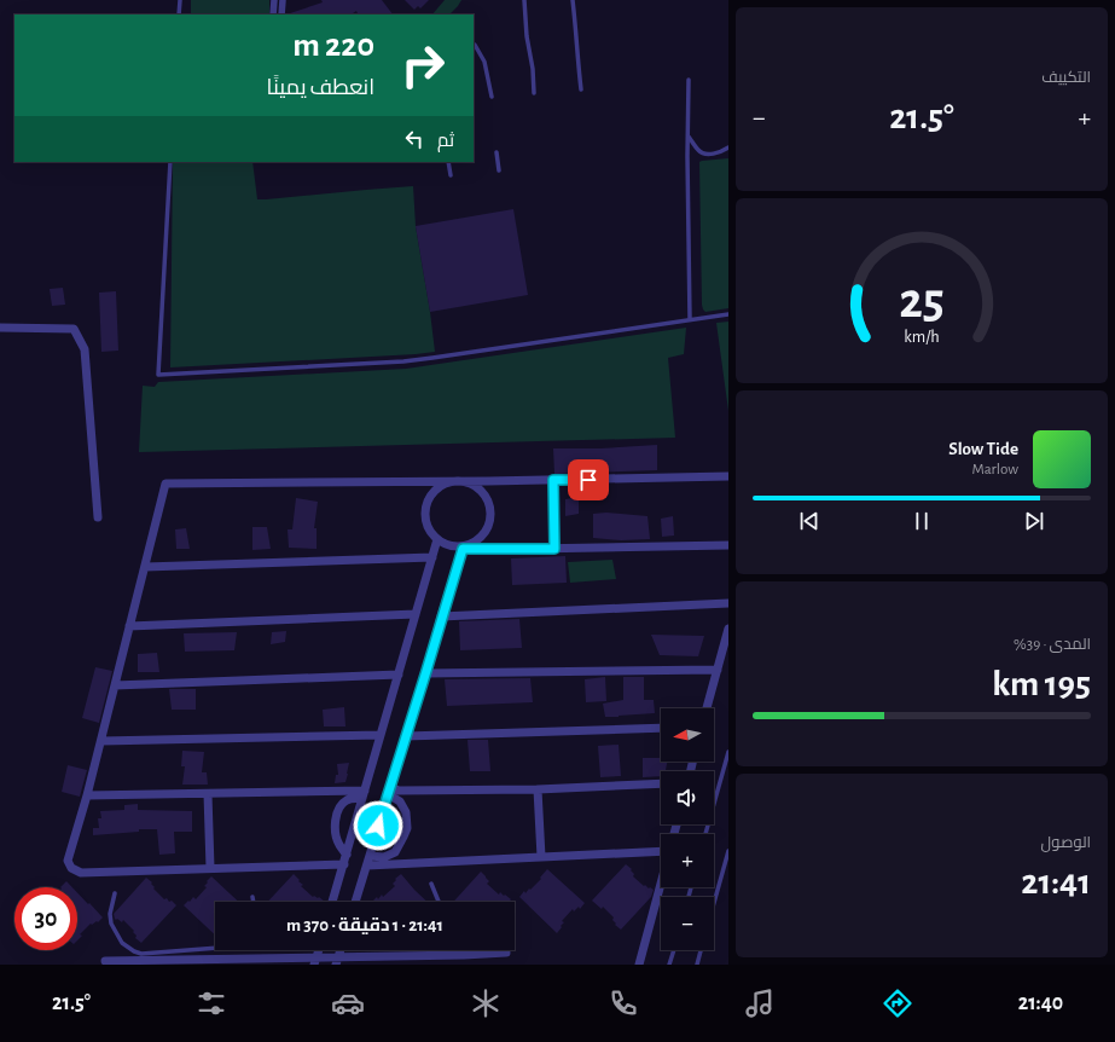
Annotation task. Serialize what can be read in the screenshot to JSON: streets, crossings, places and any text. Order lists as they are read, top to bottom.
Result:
{
  "north": "left",
  "page": {
    "tile": [
      "التكييف",
      ["المدى · 39%", "195 km"],
      ["الوصول", "21:41"]
    ],
    "turn": ["220 m", "انعطف يمينًا"],
    "heat": ["−", "21.5°", "+"],
    "then": "ثم",
    "song": ["Slow Tide", "Marlow"],
    "map_buttons": ["+", "−"],
    "limit": "30",
    "trip": "21:41 · 1 دقيقة · 370 m",
    "tabs": ["21:40", "21.5°"],
    "gauge": ["25", "km/h"]
  }
}
